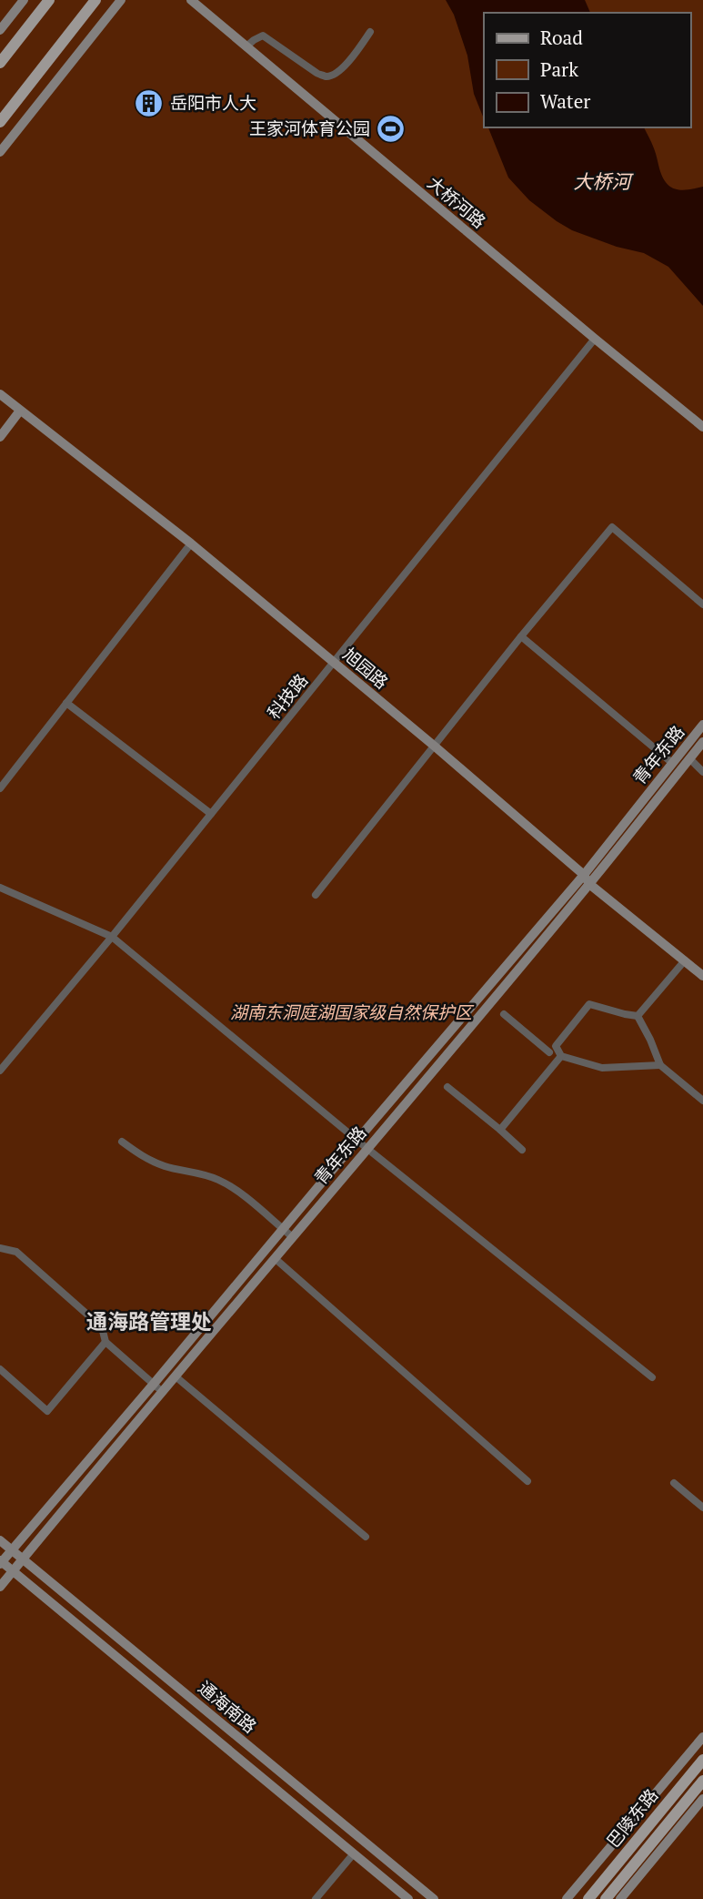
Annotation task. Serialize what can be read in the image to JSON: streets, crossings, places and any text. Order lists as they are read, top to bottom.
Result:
{
  "streets": {
    "main road": ["巴陵东路"],
    "street": [
      "大桥河路",
      "旭园路",
      "科技路",
      "青年东路",
      "通海南路"
    ]
  },
  "crossings": [
    ["大桥河路", "科技路"],
    ["旭园路", "科技路"],
    ["旭园路", "青年东路"],
    ["青年东路", "通海南路"]
  ],
  "districts": ["通海路管理处"],
  "water": ["大桥河"],
  "parks": ["湖南东洞庭湖国家级自然保护区"],
  "places": {
    "building": ["岳阳市人大"],
    "sports": ["王家河体育公园"]
  },
  "legend": ["Road", "Park", "Water"]
}
